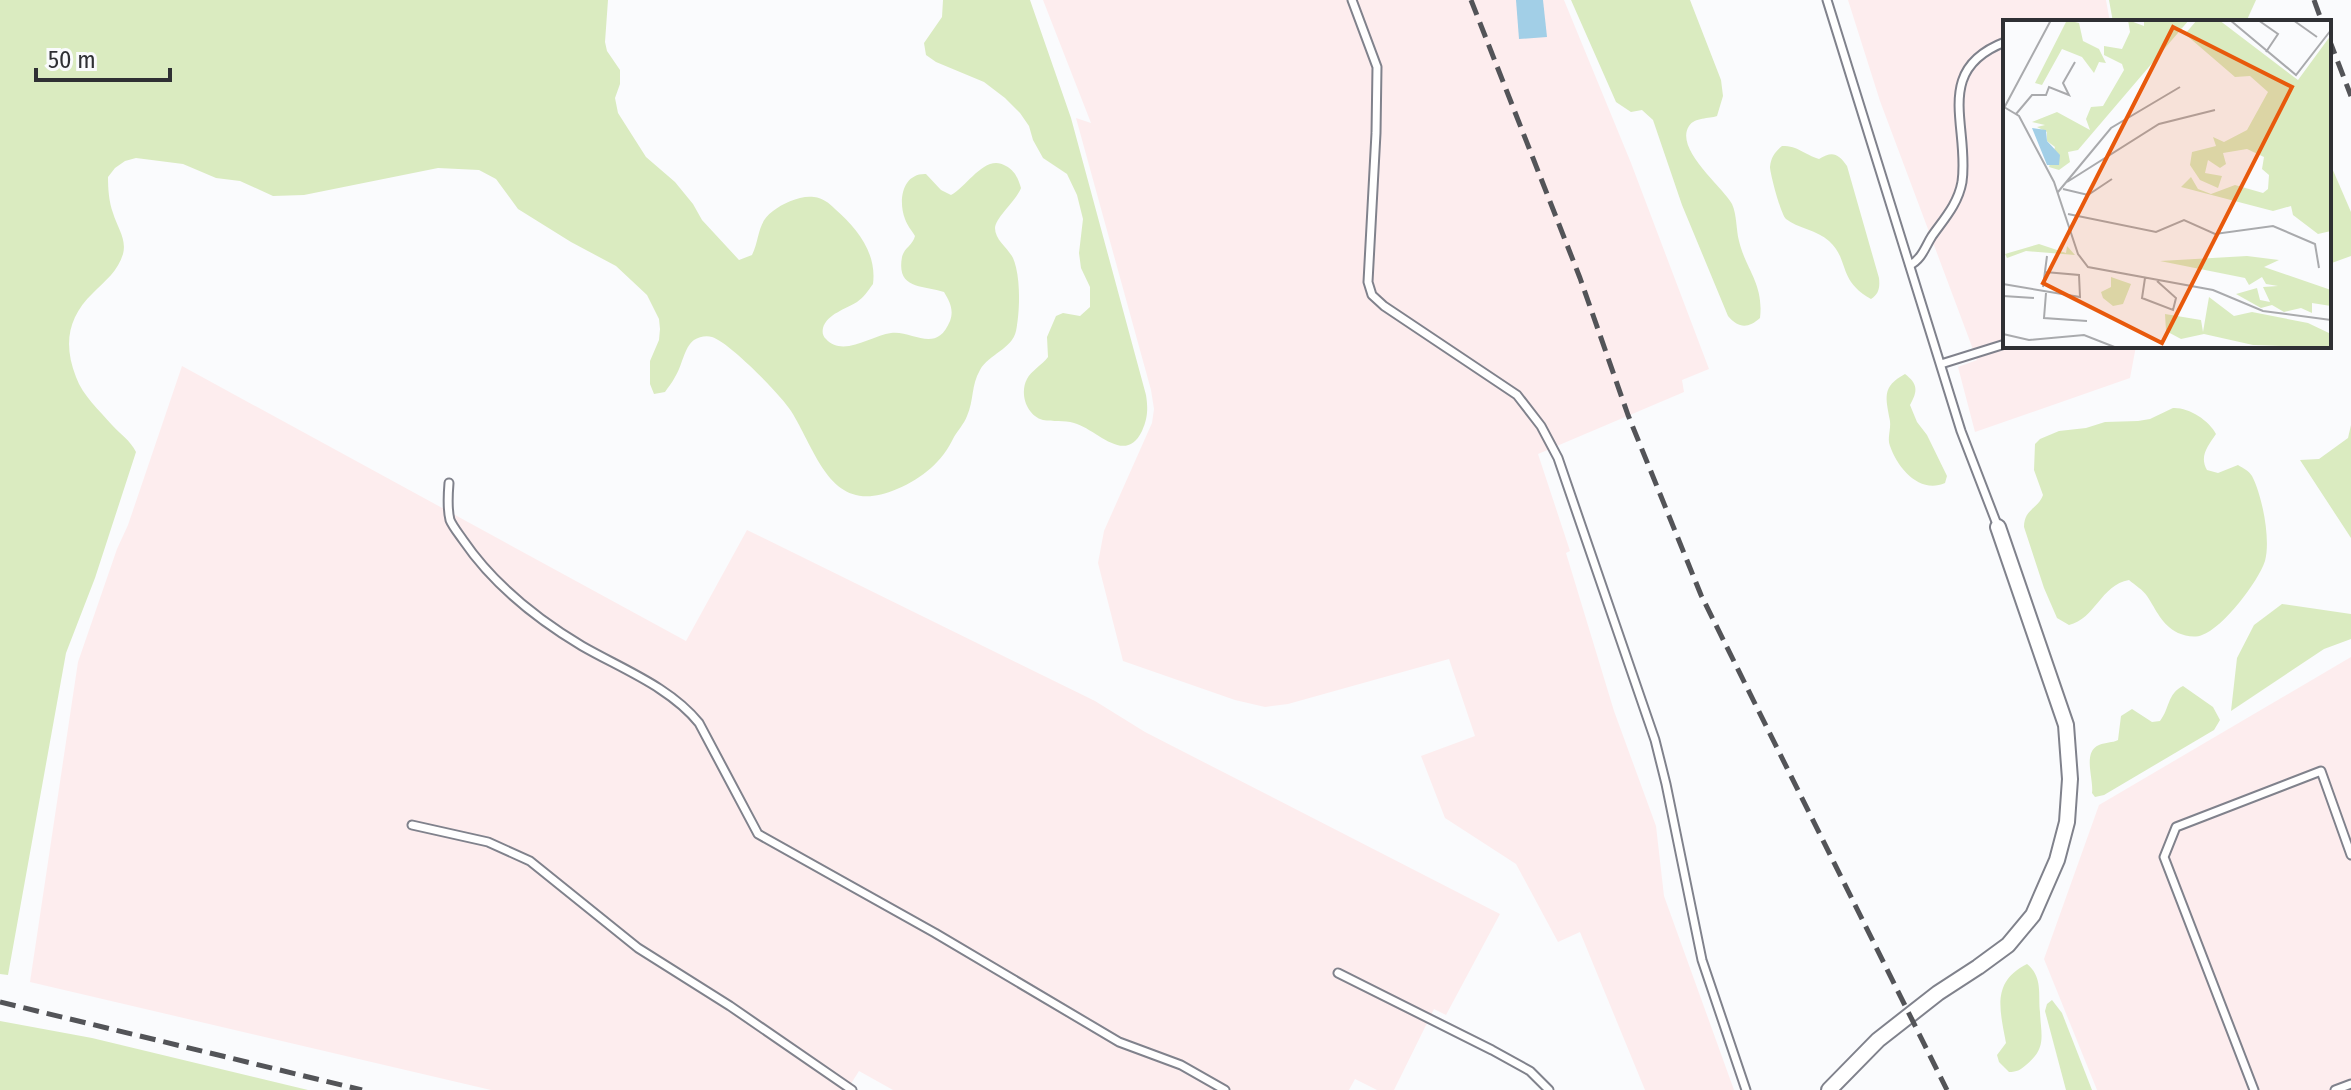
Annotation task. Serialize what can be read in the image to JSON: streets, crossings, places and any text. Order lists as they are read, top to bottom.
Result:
{
  "scale_bar": "50 m"
}
